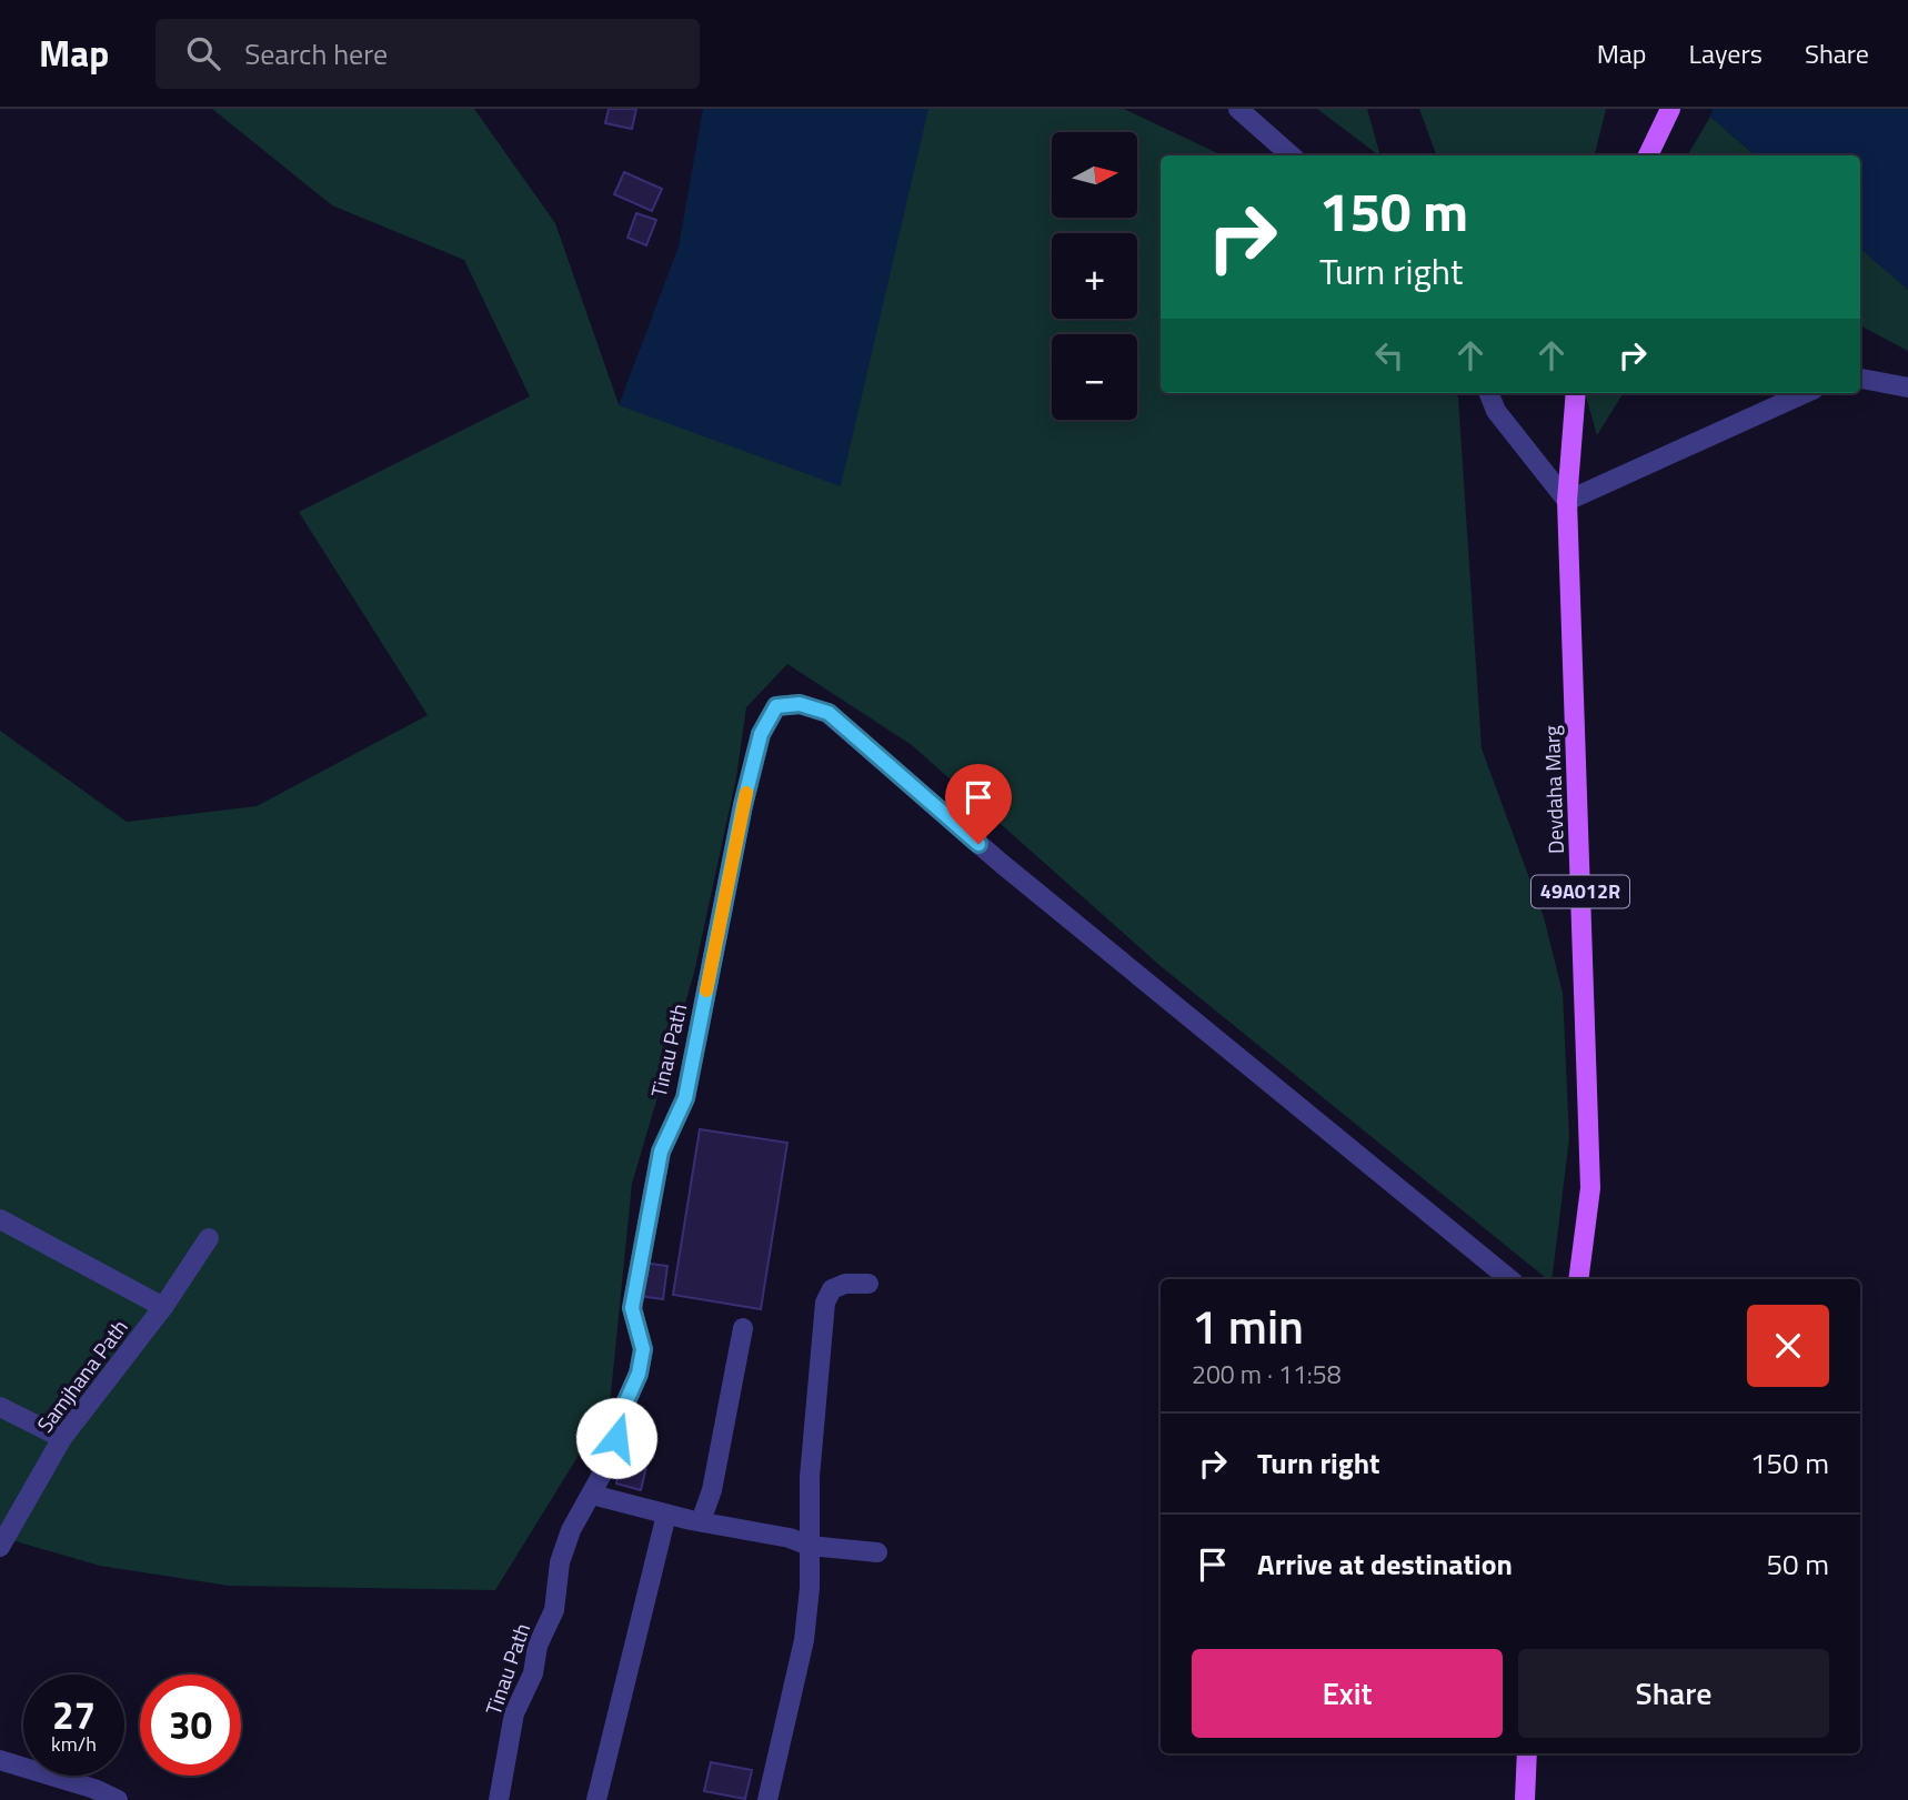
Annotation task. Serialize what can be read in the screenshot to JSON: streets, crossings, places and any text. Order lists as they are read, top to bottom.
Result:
{
  "streets": {
    "main road": ["Devdaha Marg", "49A012R"],
    "street": ["Tinau Path", "Samjhana Path"]
  },
  "north": "right",
  "page": {
    "header": "Map",
    "search": "Search here",
    "nav": ["Map", "Layers", "Share"],
    "map_buttons": ["+", "−"],
    "turn": ["150 m", "Turn right"],
    "heading": ["1 min", "200 m · 11:58"],
    "list": [
      {
        "name": "Turn right",
        "value": "150 m"
      },
      {
        "name": "Arrive at destination",
        "value": "50 m"
      }
    ],
    "buttons": ["Exit", "Share"],
    "speed": "27 km/h",
    "limit": "30"
  }
}
